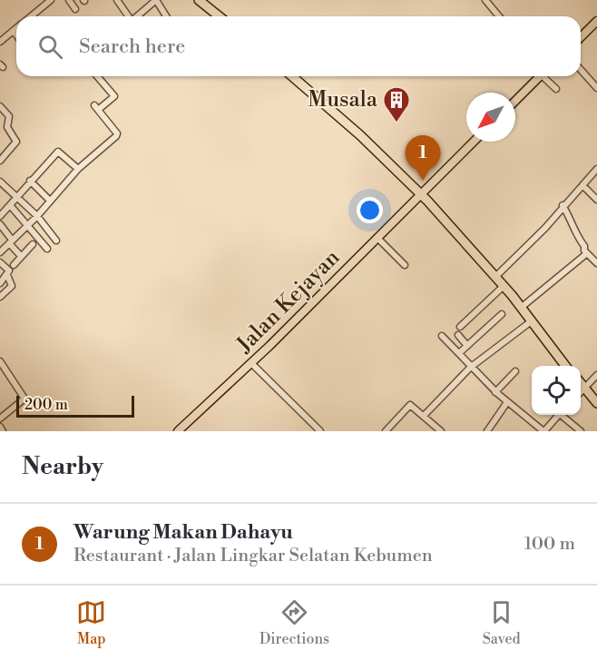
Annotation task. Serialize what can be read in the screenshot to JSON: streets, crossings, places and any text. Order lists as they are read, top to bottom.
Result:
{
  "streets": {
    "main road": ["Jalan Kejayan"]
  },
  "places": {
    "building": ["Musala"]
  },
  "scale_bar": "200 m",
  "north": "bottom left",
  "page": {
    "search": "Search here",
    "pins": "1",
    "scale": "200 m",
    "heading": "Nearby",
    "list": [
      {
        "mark": "1",
        "name": "Warung Makan Dahayu",
        "note": "Restaurant · Jalan Lingkar Selatan Kebumen",
        "value": "100 m"
      }
    ],
    "nav": ["Map", "Directions", "Saved"]
  }
}
